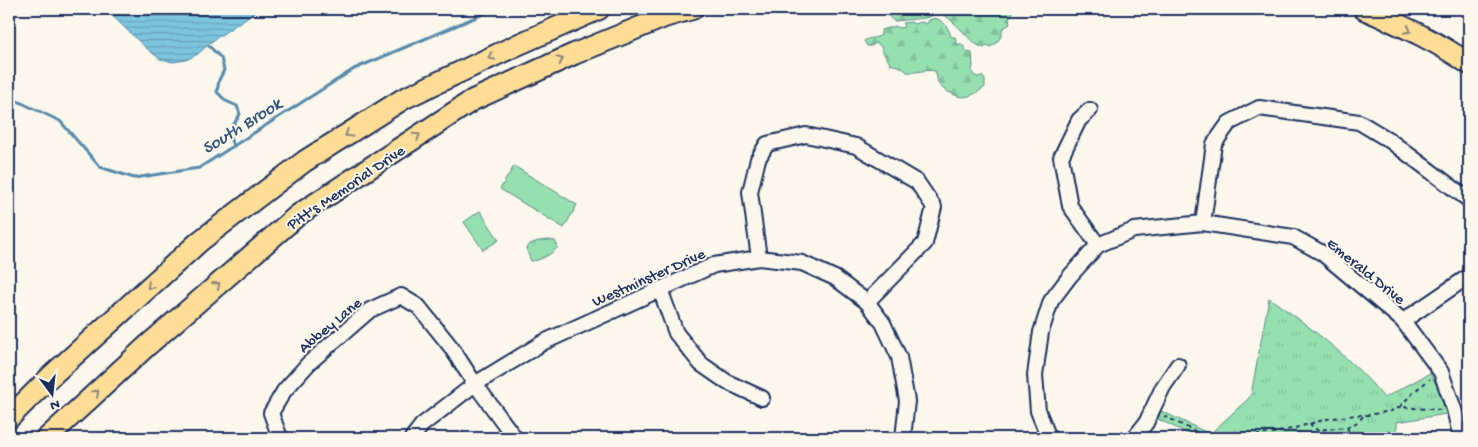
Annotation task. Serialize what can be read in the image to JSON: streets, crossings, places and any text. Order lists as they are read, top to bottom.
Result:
{
  "streets": {
    "highway": ["Pitt's Memorial Drive"],
    "street": ["Emerald Drive", "Westminster Drive", "Abbey Lane"]
  },
  "crossings": [
    ["Westminster Drive", "Abbey Lane"]
  ],
  "water": ["South Brook"],
  "north": "bottom"
}
